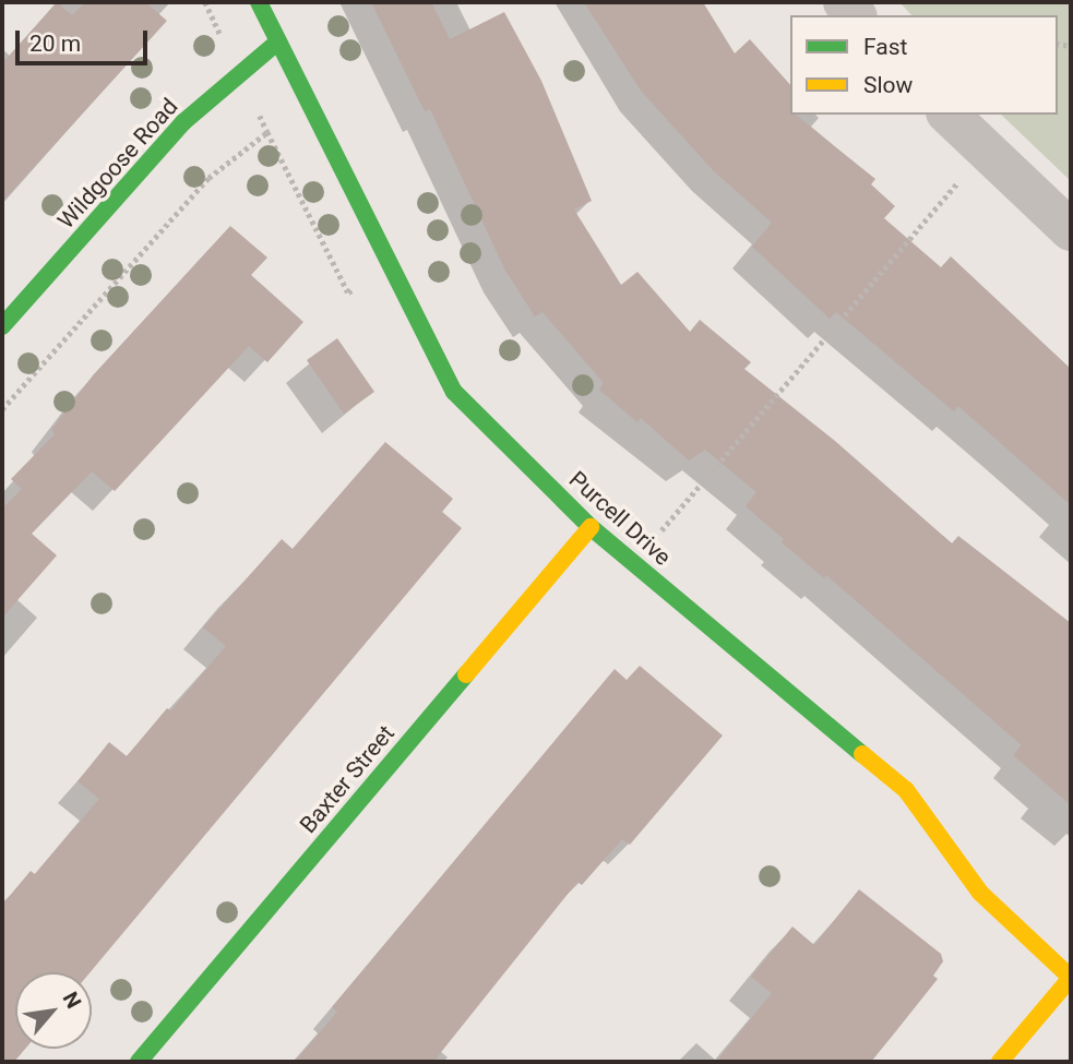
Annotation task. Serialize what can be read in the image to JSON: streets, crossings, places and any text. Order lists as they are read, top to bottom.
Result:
{
  "streets": {
    "street": ["Wildgoose Road", "Purcell Drive", "Baxter Street"]
  },
  "crossings": [
    ["Wildgoose Road", "Purcell Drive"],
    ["Purcell Drive", "Baxter Street"]
  ],
  "legend": ["Fast", "Slow"],
  "scale_bar": "20 m",
  "north": "top right"
}
